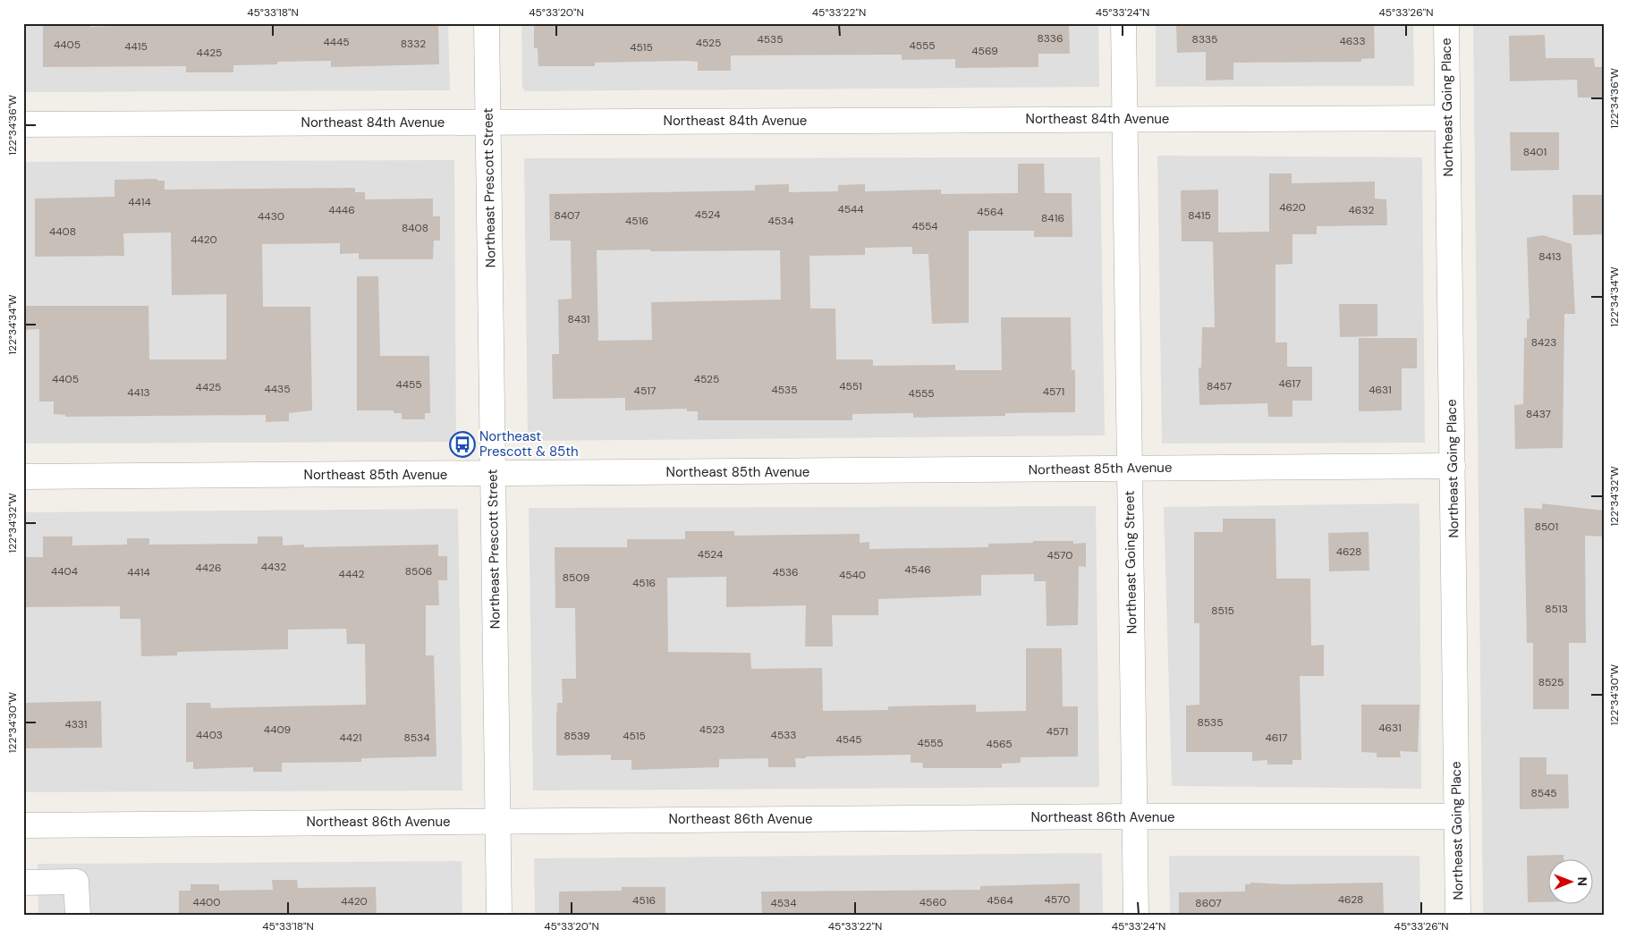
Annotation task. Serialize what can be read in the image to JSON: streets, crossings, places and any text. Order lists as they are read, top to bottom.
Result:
{
  "streets": {
    "street": [
      "Northeast Going Place",
      "Northeast 84th Avenue",
      "Northeast Prescott Street",
      "Northeast 85th Avenue",
      "Northeast Going Street",
      "Northeast 86th Avenue"
    ]
  },
  "crossings": [
    ["Northeast Going Place", "Northeast 84th Avenue"],
    ["Northeast Going Place", "Northeast 85th Avenue"],
    ["Northeast Going Place", "Northeast 86th Avenue"],
    ["Northeast 84th Avenue", "Northeast Prescott Street"],
    ["Northeast 84th Avenue", "Northeast Going Street"],
    ["Northeast Prescott Street", "Northeast 85th Avenue"],
    ["Northeast Prescott Street", "Northeast 86th Avenue"],
    ["Northeast 85th Avenue", "Northeast Going Street"],
    ["Northeast Going Street", "Northeast 86th Avenue"]
  ],
  "places": {
    "bus stop": ["Northeast Prescott & 85th"]
  },
  "house_numbers": [
    "8336",
    "4535",
    "8335",
    "4633",
    "4445",
    "4525",
    "8332",
    "4405",
    "4555",
    "4415",
    "4515",
    "4569",
    "4425",
    "8401",
    "4414",
    "4620",
    "4544",
    "4446",
    "4632",
    "4564",
    "4524",
    "8407",
    "8415",
    "4430",
    "8416",
    "4516",
    "4534",
    "4554",
    "8408",
    "4408",
    "4420",
    "8413",
    "8431",
    "8423",
    "4405",
    "4525",
    "4617",
    "4455",
    "4551",
    "8457",
    "4425",
    "4435",
    "4535",
    "4631",
    "4517",
    "4571",
    "4413",
    "4555",
    "8437",
    "8501",
    "4628",
    "4524",
    "4570",
    "4432",
    "4426",
    "4546",
    "4404",
    "8506",
    "4414",
    "4536",
    "4442",
    "4540",
    "8509",
    "4516",
    "8513",
    "8515",
    "8525",
    "8535",
    "4331",
    "4631",
    "4409",
    "4523",
    "4571",
    "4403",
    "4533",
    "8539",
    "4515",
    "4421",
    "8534",
    "4617",
    "4545",
    "4555",
    "4565",
    "8545",
    "4570",
    "4628",
    "4516",
    "4564",
    "4420",
    "4400",
    "4560",
    "4534",
    "8607"
  ],
  "north": "right",
  "coordinates": [
    "45°33'18\"N",
    "45°33'20\"N",
    "45°33'22\"N",
    "45°33'24\"N",
    "45°33'26\"N",
    "122°34'36\"W",
    "122°34'34\"W",
    "122°34'32\"W",
    "122°34'30\"W"
  ]
}
